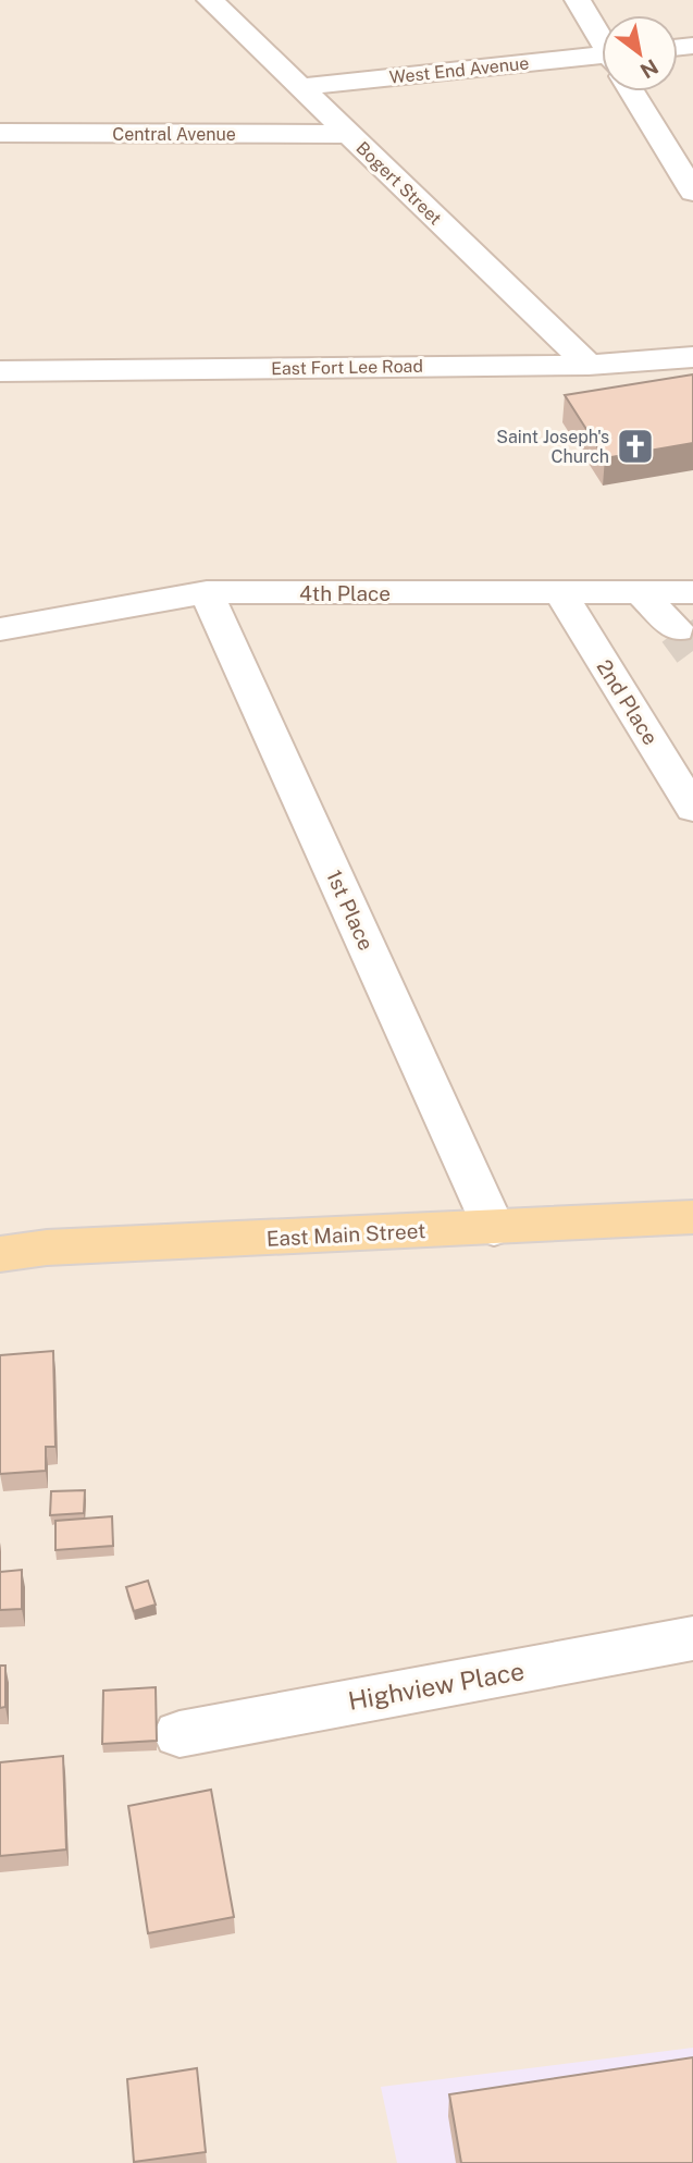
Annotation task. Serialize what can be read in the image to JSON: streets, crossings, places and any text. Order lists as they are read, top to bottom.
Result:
{
  "streets": {
    "main road": ["East Main Street"],
    "street": [
      "West End Avenue",
      "Central Avenue",
      "Bogert Street",
      "East Fort Lee Road",
      "4th Place",
      "2nd Place",
      "1st Place",
      "Highview Place"
    ]
  },
  "crossings": [
    ["West End Avenue", "Bogert Street"],
    ["Central Avenue", "Bogert Street"],
    ["Bogert Street", "East Fort Lee Road"],
    ["4th Place", "2nd Place"],
    ["4th Place", "1st Place"],
    ["1st Place", "East Main Street"]
  ],
  "places": {
    "church": ["Saint Joseph's Church"]
  },
  "north": "bottom right"
}
